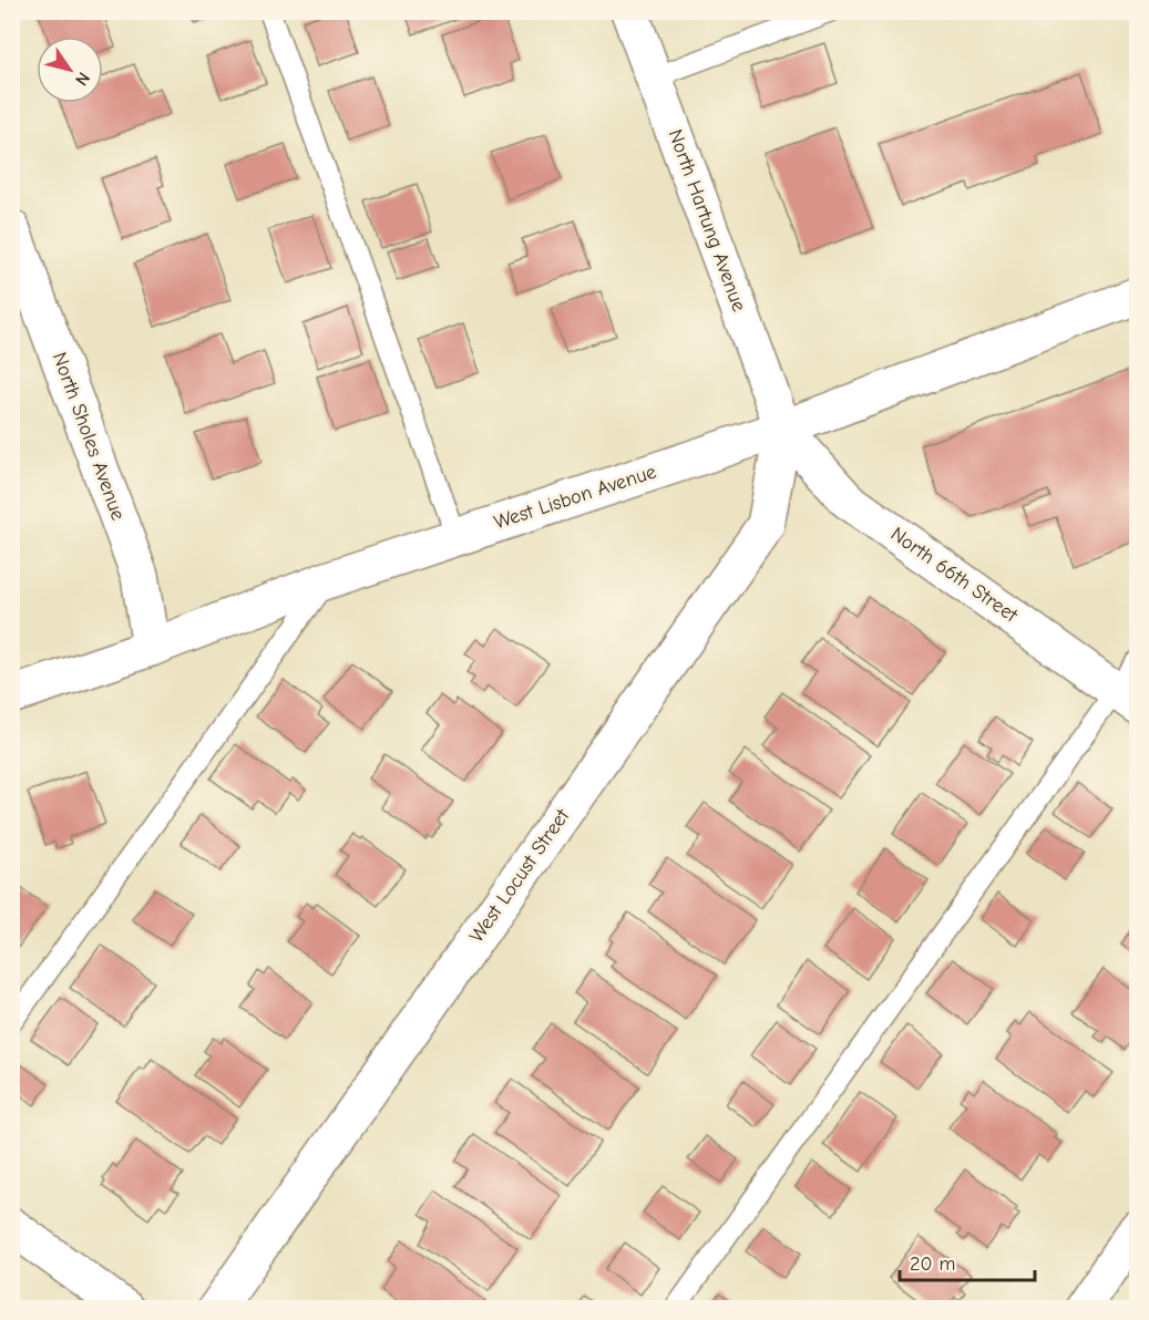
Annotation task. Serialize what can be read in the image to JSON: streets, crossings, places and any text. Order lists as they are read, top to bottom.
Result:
{
  "streets": {
    "street": [
      "North Hartung Avenue",
      "North Sholes Avenue",
      "West Lisbon Avenue",
      "North 66th Street",
      "West Locust Street"
    ]
  },
  "crossings": [
    ["North Hartung Avenue", "West Lisbon Avenue"],
    ["North Hartung Avenue", "North 66th Street"],
    ["North Hartung Avenue", "West Locust Street"],
    ["North Sholes Avenue", "West Lisbon Avenue"],
    ["West Lisbon Avenue", "North 66th Street"],
    ["West Lisbon Avenue", "West Locust Street"],
    ["North 66th Street", "West Locust Street"]
  ],
  "scale_bar": "20 m",
  "north": "bottom right"
}
